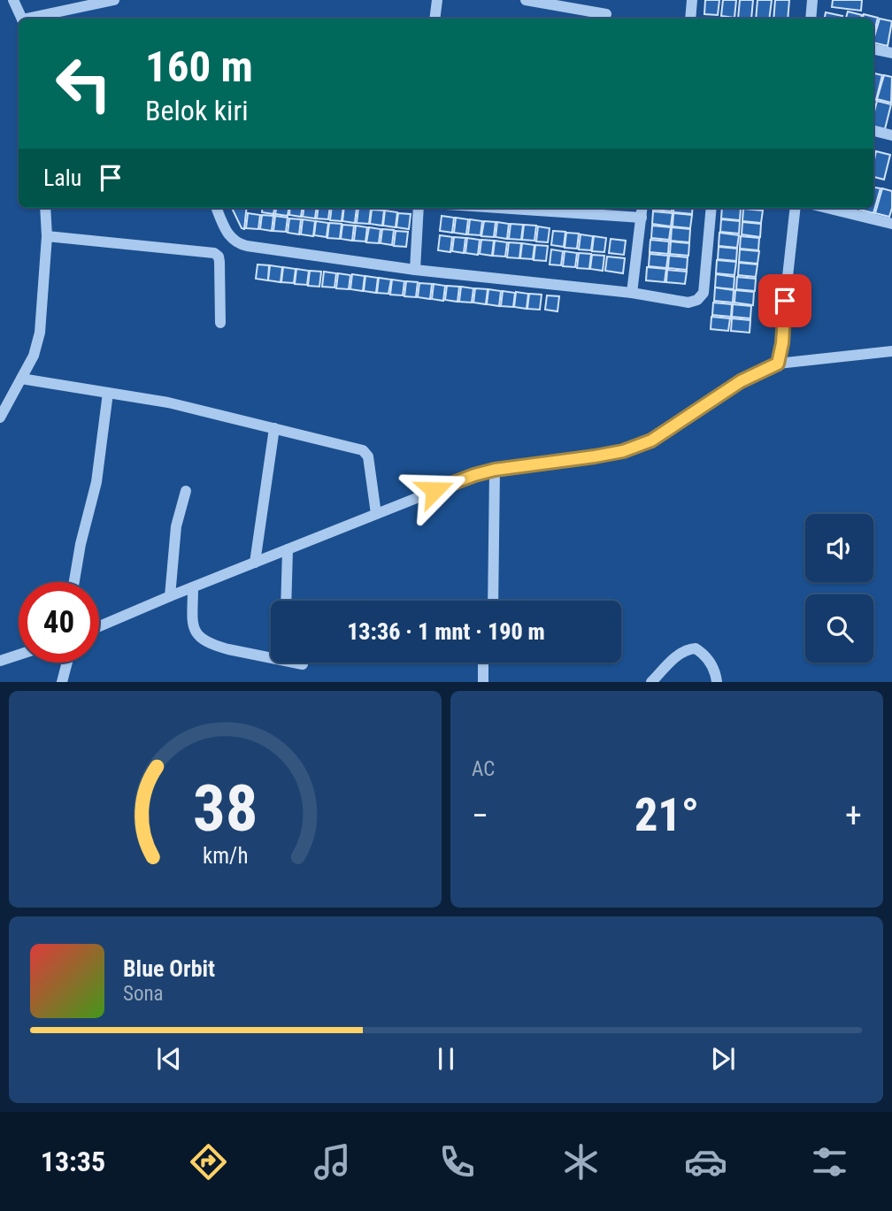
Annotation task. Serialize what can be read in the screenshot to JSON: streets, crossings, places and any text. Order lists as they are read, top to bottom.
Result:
{
  "page": {
    "turn": ["160 m", "Belok kiri"],
    "then": "Lalu",
    "limit": "40",
    "trip": "13:36 · 1 mnt · 190 m",
    "tile": "AC",
    "heat": ["−", "21°", "+"],
    "song": ["Blue Orbit", "Sona"],
    "tabs": "13:35",
    "gauge": ["38", "km/h"]
  }
}
